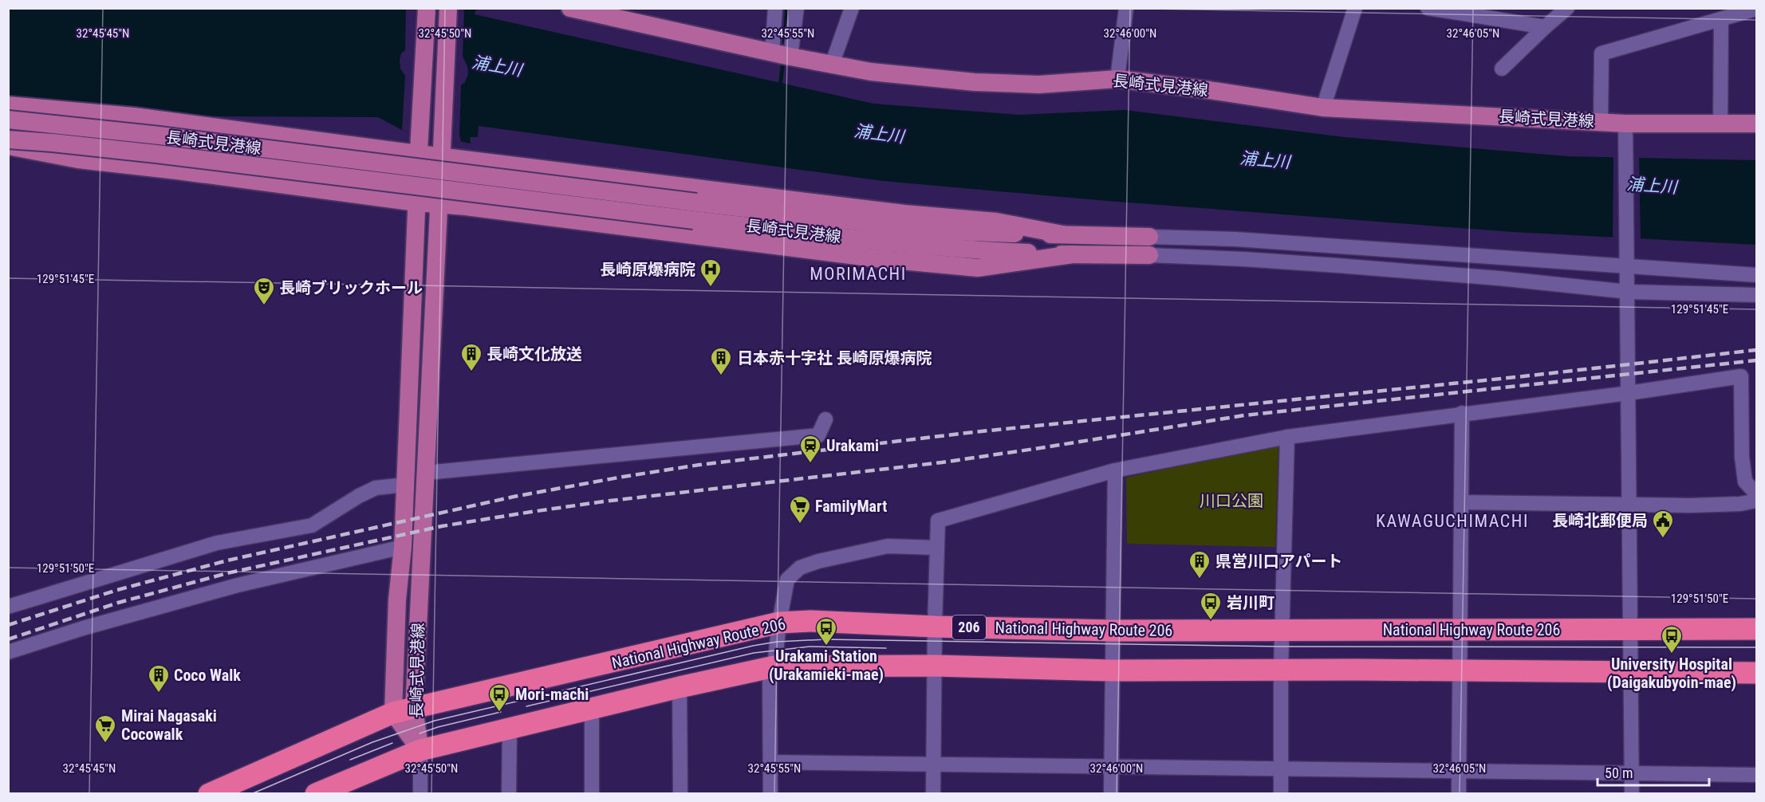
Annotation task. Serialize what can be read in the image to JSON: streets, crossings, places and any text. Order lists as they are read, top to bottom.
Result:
{
  "streets": {
    "highway": ["206", "National Highway Route 206"],
    "main road": ["長崎式見港線"]
  },
  "crossings": [
    ["長崎式見港線", "National Highway Route 206"]
  ],
  "districts": ["MORIMACHI", "KAWAGUCHIMACHI"],
  "water": ["浦上川"],
  "parks": ["川口公園"],
  "places": {
    "hospital": ["長崎原爆病院"],
    "theatre": ["長崎ブリックホール"],
    "building": [
      "長崎文化放送",
      "日本赤十字社 長崎原爆病院",
      "県営川口アパート",
      "Coco Walk"
    ],
    "station": ["Urakami"],
    "supermarket": ["FamilyMart", "Mirai Nagasaki Cocowalk"],
    "public building": ["長崎北郵便局"],
    "bus stop": [
      "岩川町",
      "Urakami Station (Urakamieki-mae)",
      "University Hospital (Daigakubyoin-mae)",
      "Mori-machi"
    ]
  },
  "scale_bar": "50 m",
  "coordinates": [
    "32°45'45\"N",
    "32°45'50\"N",
    "32°45'55\"N",
    "32°46'00\"N",
    "32°46'05\"N",
    "129°51'45\"E",
    "129°51'50\"E"
  ]
}
